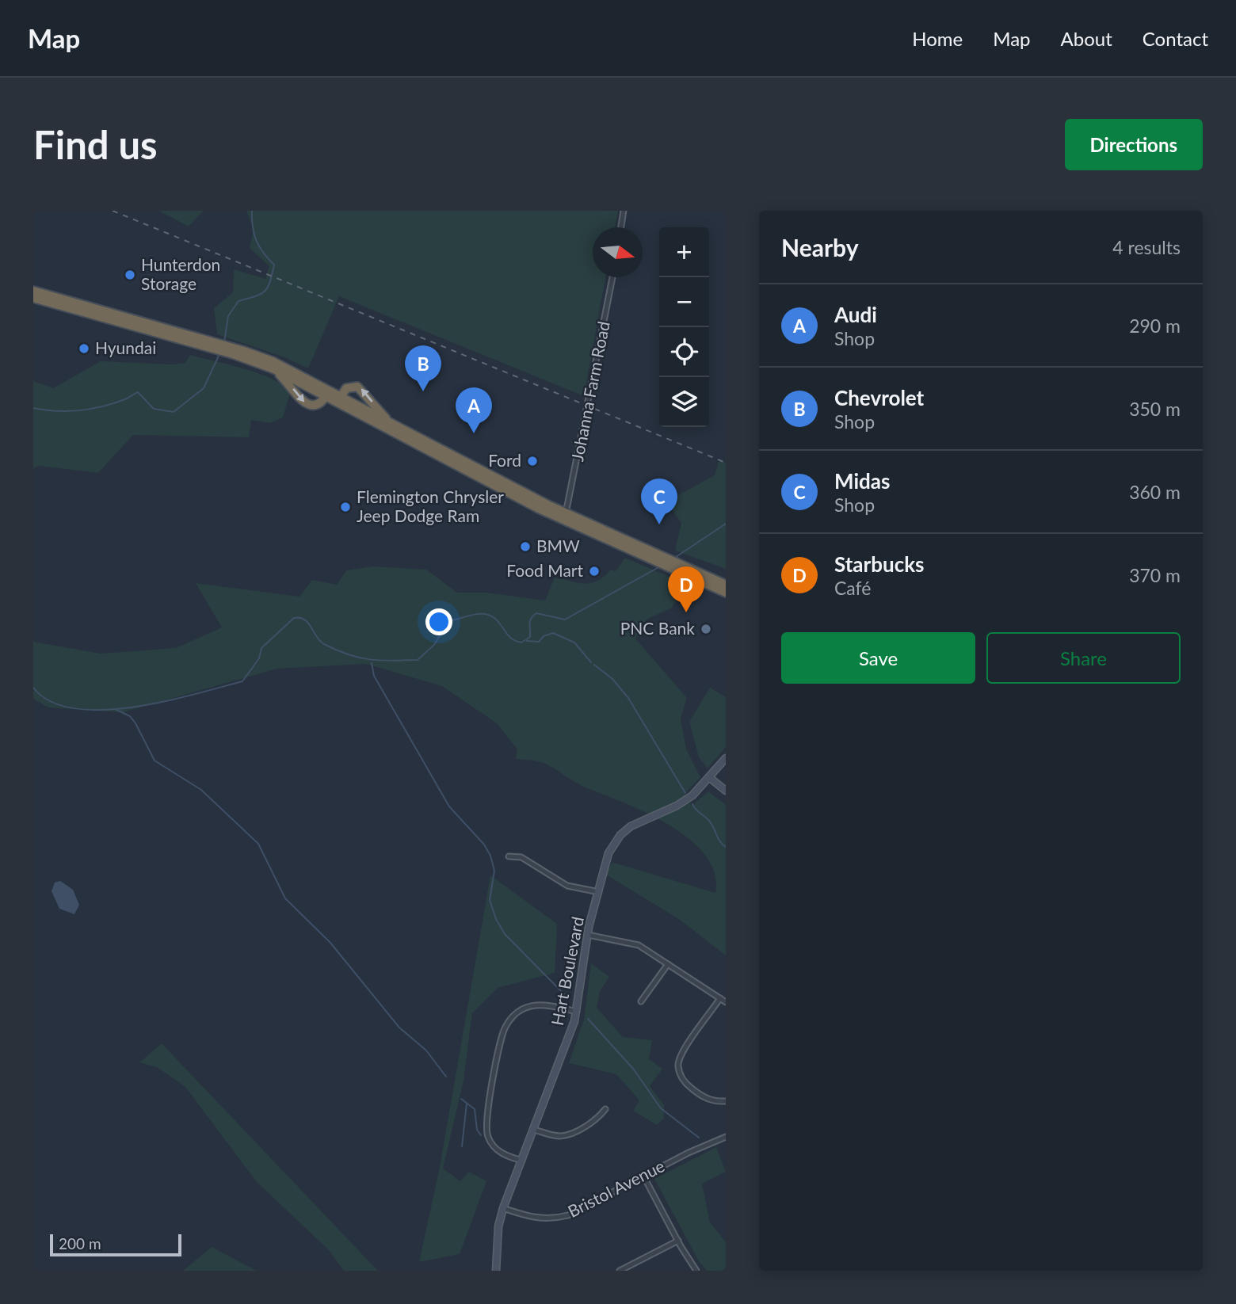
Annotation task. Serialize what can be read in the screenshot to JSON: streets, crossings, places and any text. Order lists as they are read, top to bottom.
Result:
{
  "streets": {
    "street": ["Johanna Farm Road", "Hart Boulevard", "Bristol Avenue"]
  },
  "crossings": [
    ["Hart Boulevard", "Bristol Avenue"]
  ],
  "places": [
    "Hunterdon Storage",
    "Hyundai",
    "Ford",
    "Flemington Chrysler Jeep Dodge Ram",
    "BMW",
    "Food Mart",
    "PNC Bank"
  ],
  "scale_bar": "200 m",
  "north": "right",
  "page": {
    "header": "Map",
    "nav": [
      "Home",
      "Map",
      "About",
      "Contact"
    ],
    "buttons": [
      "Directions",
      ["Save", "Share"]
    ],
    "title": "Find us",
    "heading": ["Nearby", "4 results"],
    "map_buttons": ["+", "−"],
    "list": [
      {
        "mark": "A",
        "name": "Audi",
        "note": "Shop",
        "value": "290 m"
      },
      {
        "mark": "B",
        "name": "Chevrolet",
        "note": "Shop",
        "value": "350 m"
      },
      {
        "mark": "C",
        "name": "Midas",
        "note": "Shop",
        "value": "360 m"
      },
      {
        "mark": "D",
        "name": "Starbucks",
        "note": "Café",
        "value": "370 m"
      }
    ],
    "pins": [
      "B",
      "A",
      "C",
      "D"
    ],
    "scale": "200 m"
  }
}
